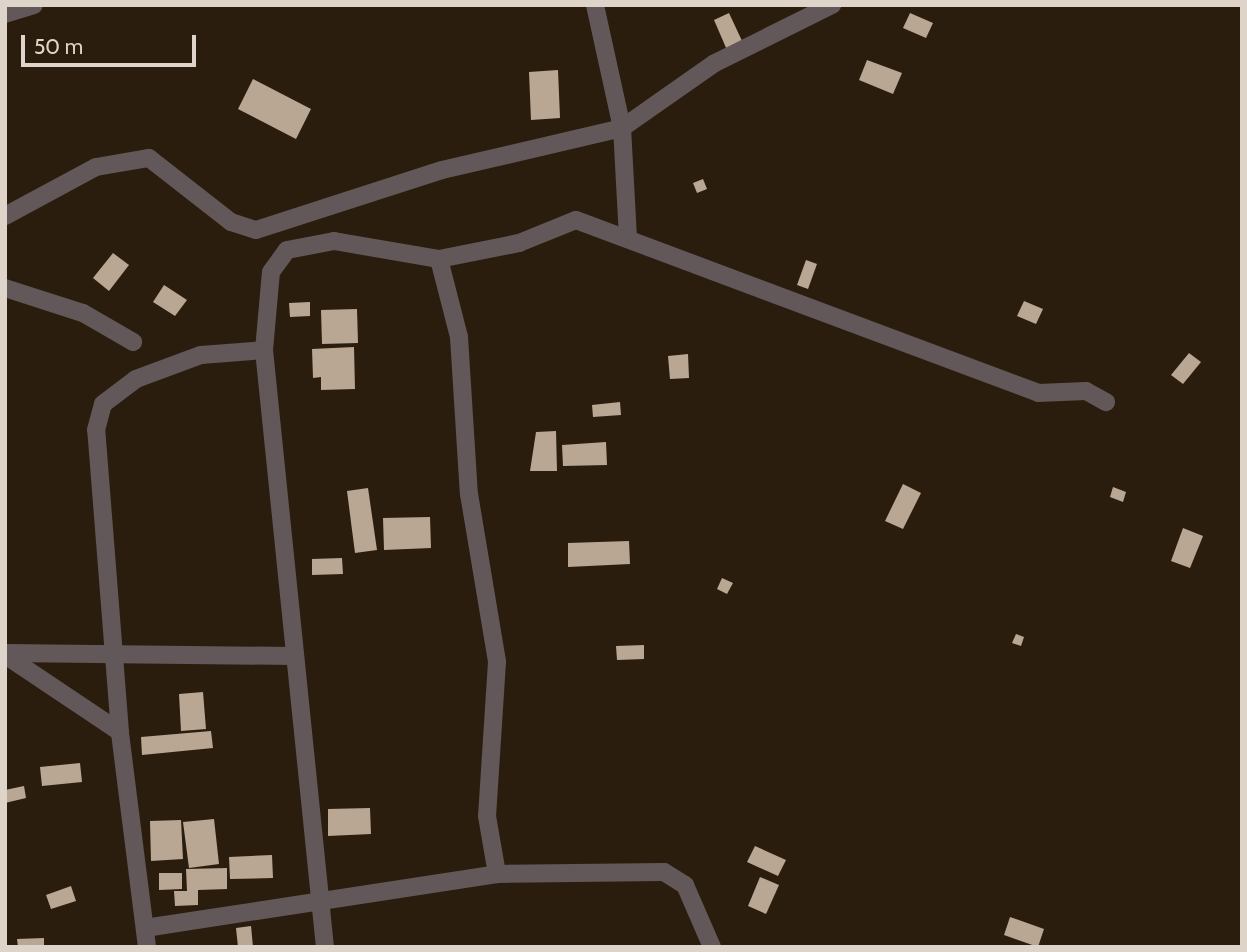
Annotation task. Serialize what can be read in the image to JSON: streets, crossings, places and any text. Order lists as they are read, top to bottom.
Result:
{
  "scale_bar": "50 m"
}
